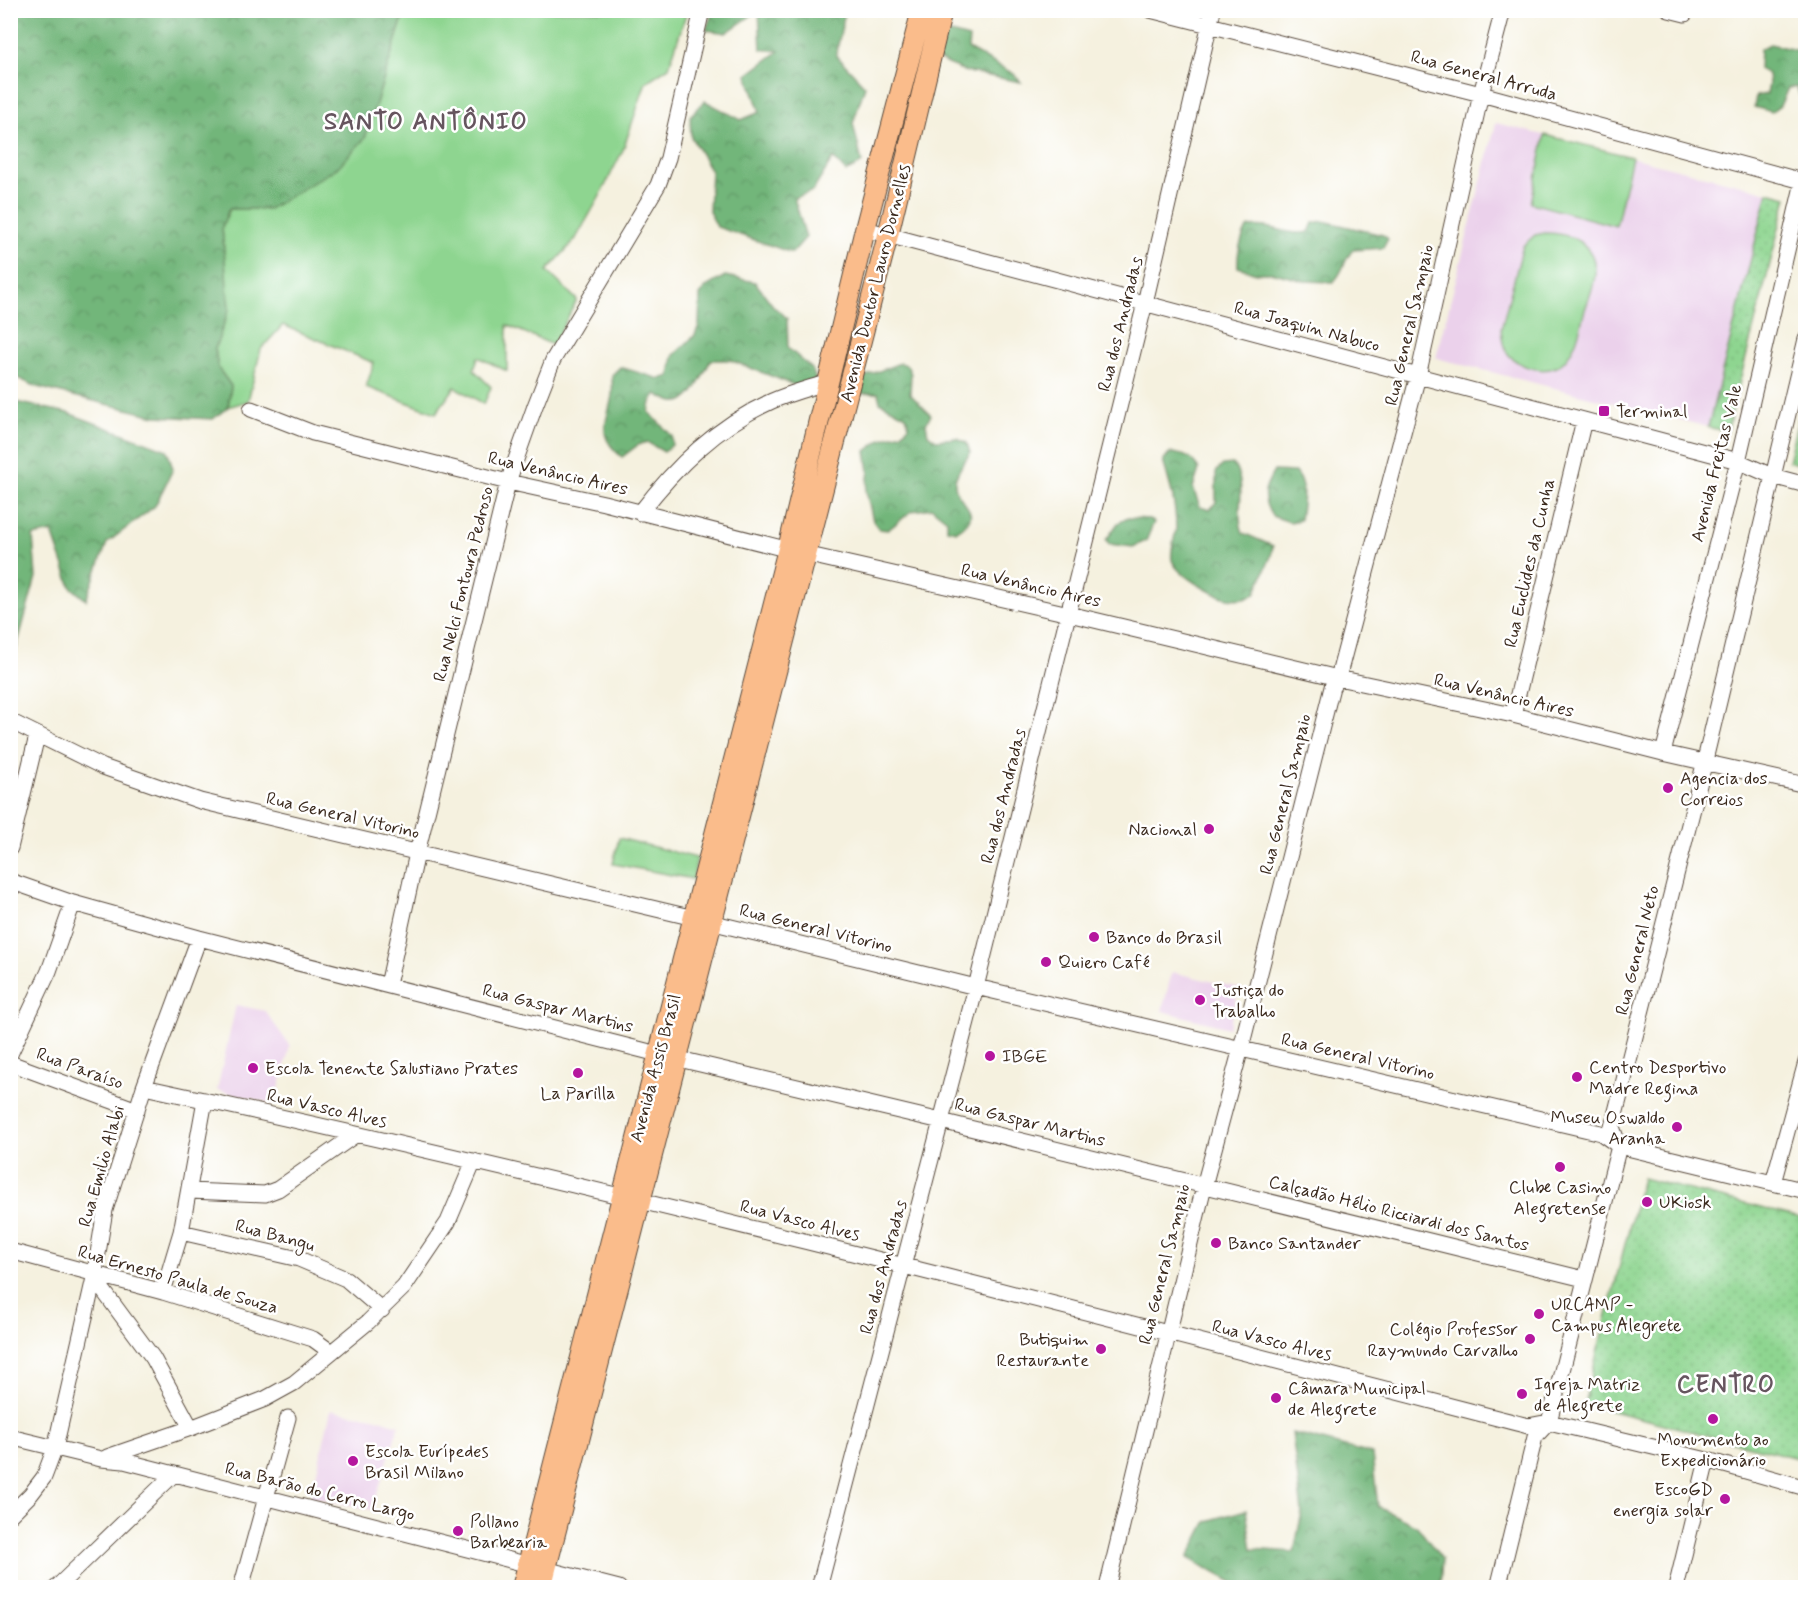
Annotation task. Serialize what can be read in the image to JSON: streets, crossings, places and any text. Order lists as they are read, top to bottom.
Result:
{
  "streets": {
    "main road": ["Avenida Doutor Lauro Dornelles", "Avenida Assis Brasil"],
    "street": [
      "Rua General Arruda",
      "Rua dos Andradas",
      "Rua General Sampaio",
      "Rua Joaquin Nabuco",
      "Avenida Freitas Vale",
      "Rua Venâncio Aires",
      "Rua Euclides da Cunha",
      "Rua Nelci Fontoura Pedroso",
      "Rua General Vitorino",
      "Rua General Neto",
      "Rua Gaspar Martins",
      "Rua Paraíso",
      "Rua Vasco Alves",
      "Rua Emilio Alabi",
      "Calçadão Hélio Ricciardi dos Santos",
      "Rua Bangu",
      "Rua Ernesto Paula de Souza",
      "Rua Barão do Cerro Largo"
    ]
  },
  "crossings": [
    ["Rua General Arruda", "Rua dos Andradas"],
    ["Rua General Arruda", "Rua General Sampaio"],
    ["Rua General Arruda", "Avenida Freitas Vale"],
    ["Avenida Doutor Lauro Dornelles", "Rua Joaquin Nabuco"],
    ["Avenida Doutor Lauro Dornelles", "Rua Venâncio Aires"],
    ["Avenida Doutor Lauro Dornelles", "Avenida Assis Brasil"],
    ["Rua dos Andradas", "Rua Joaquin Nabuco"],
    ["Rua dos Andradas", "Rua Venâncio Aires"],
    ["Rua dos Andradas", "Rua General Vitorino"],
    ["Rua dos Andradas", "Rua Gaspar Martins"],
    ["Rua dos Andradas", "Rua Vasco Alves"],
    ["Rua General Sampaio", "Rua Joaquin Nabuco"],
    ["Rua General Sampaio", "Rua Venâncio Aires"],
    ["Rua General Sampaio", "Rua General Vitorino"],
    ["Rua General Sampaio", "Rua Gaspar Martins"],
    ["Rua General Sampaio", "Rua Vasco Alves"],
    ["Rua General Sampaio", "Calçadão Hélio Ricciardi dos Santos"],
    ["Rua Joaquin Nabuco", "Avenida Freitas Vale"],
    ["Rua Joaquin Nabuco", "Rua Euclides da Cunha"],
    ["Avenida Freitas Vale", "Rua Venâncio Aires"],
    ["Rua Venâncio Aires", "Rua Euclides da Cunha"],
    ["Rua Venâncio Aires", "Rua Nelci Fontoura Pedroso"],
    ["Rua Venâncio Aires", "Rua General Neto"],
    ["Rua Venâncio Aires", "Avenida Assis Brasil"],
    ["Rua Nelci Fontoura Pedroso", "Rua General Vitorino"],
    ["Rua Nelci Fontoura Pedroso", "Rua Gaspar Martins"],
    ["Rua General Vitorino", "Rua General Neto"],
    ["Rua General Vitorino", "Avenida Assis Brasil"],
    ["Rua Gaspar Martins", "Avenida Assis Brasil"],
    ["Rua Gaspar Martins", "Rua Emilio Alabi"],
    ["Rua Gaspar Martins", "Calçadão Hélio Ricciardi dos Santos"],
    ["Rua Paraíso", "Rua Emilio Alabi"],
    ["Avenida Assis Brasil", "Rua Vasco Alves"],
    ["Avenida Assis Brasil", "Rua Barão do Cerro Largo"],
    ["Rua Vasco Alves", "Rua Emilio Alabi"],
    ["Rua Emilio Alabi", "Rua Ernesto Paula de Souza"],
    ["Rua Emilio Alabi", "Rua Barão do Cerro Largo"]
  ],
  "districts": ["SANTO ANTÔNIO", "CENTRO"],
  "places": {
    "transit": ["Terminal"],
    "other": [
      "Agencia dos Correios",
      "Nacional",
      "Banco do Brasil",
      "Quiero Café",
      "Justiça do Trabalho",
      "IBGE",
      "Escola Tenente Salustiano Prates",
      "La Parilla",
      "Centro Desportivo Madre Regina",
      "Museu Oswaldo Aranha",
      "Clube Casino Alegretense",
      "UKiosk",
      "Banco Santander",
      "URCAMP - Campus Alegrete",
      "Colégio Professor Raymundo Carvalho",
      "Butiquim Restaurante",
      "Igreja Matriz de Alegrete",
      "Câmara Municipal de Alegrete",
      "Monumento ao Expedicionário",
      "Escola Eurípedes Brasil Milano",
      "EscoGD energia solar",
      "Pollano Barbearia"
    ]
  }
}
